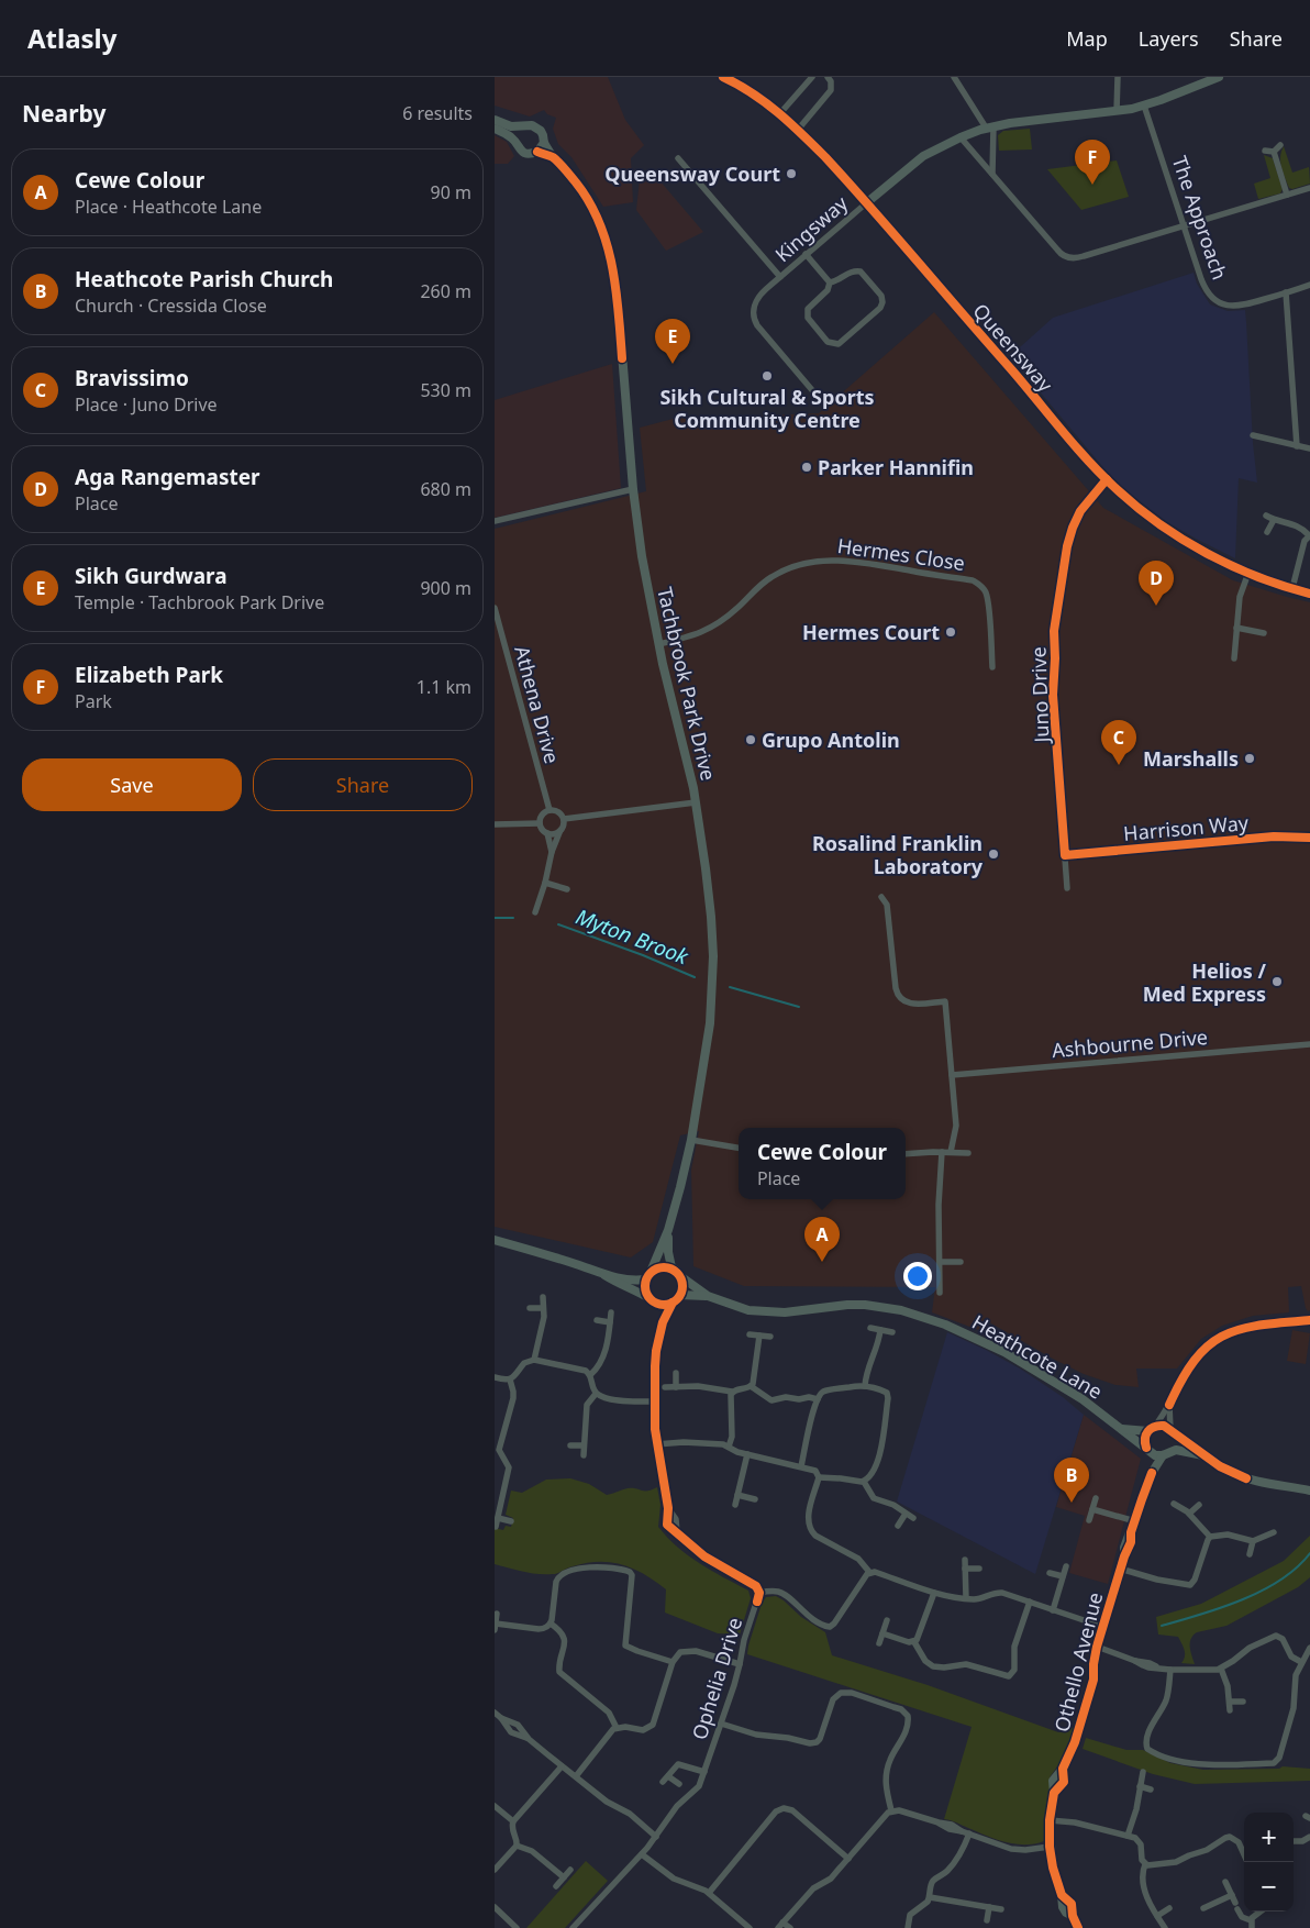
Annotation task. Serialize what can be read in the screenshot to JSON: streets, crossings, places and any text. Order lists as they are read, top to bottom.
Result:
{
  "streets": {
    "street": [
      "The Approach",
      "Kingsway",
      "Queensway",
      "Hermes Close",
      "Tachbrook Park Drive",
      "Juno Drive",
      "Athena Drive",
      "Harrison Way",
      "Ashbourne Drive",
      "Heathcote Lane",
      "Othello Avenue",
      "Ophelia Drive"
    ]
  },
  "crossings": [
    ["The Approach", "Kingsway"],
    ["Kingsway", "Queensway"],
    ["Queensway", "Juno Drive"],
    ["Hermes Close", "Tachbrook Park Drive"],
    ["Tachbrook Park Drive", "Heathcote Lane"],
    ["Juno Drive", "Harrison Way"],
    ["Heathcote Lane", "Othello Avenue"]
  ],
  "water": ["Myton Brook"],
  "places": [
    "Queensway Court",
    "Sikh Cultural & Sports Community Centre",
    "Parker Hannifin",
    "Hermes Court",
    "Grupo Antolin",
    "Marshalls",
    "Rosalind Franklin Laboratory",
    "Helios / Med Express"
  ],
  "page": {
    "header": "Atlasly",
    "nav": ["Map", "Layers", "Share"],
    "heading": ["Nearby", "6 results"],
    "pins": [
      "F",
      "E",
      "D",
      "C",
      "A",
      "B"
    ],
    "list": [
      {
        "mark": "A",
        "name": "Cewe Colour",
        "note": "Place · Heathcote Lane",
        "value": "90 m"
      },
      {
        "mark": "B",
        "name": "Heathcote Parish Church",
        "note": "Church · Cressida Close",
        "value": "260 m"
      },
      {
        "mark": "C",
        "name": "Bravissimo",
        "note": "Place · Juno Drive",
        "value": "530 m"
      },
      {
        "mark": "D",
        "name": "Aga Rangemaster",
        "note": "Place",
        "value": "680 m"
      },
      {
        "mark": "E",
        "name": "Sikh Gurdwara",
        "note": "Temple · Tachbrook Park Drive",
        "value": "900 m"
      },
      {
        "mark": "F",
        "name": "Elizabeth Park",
        "note": "Park",
        "value": "1.1 km"
      }
    ],
    "buttons": ["Save", "Share"],
    "popup": ["Cewe Colour", "Place"],
    "map_buttons": ["+", "−"]
  }
}
